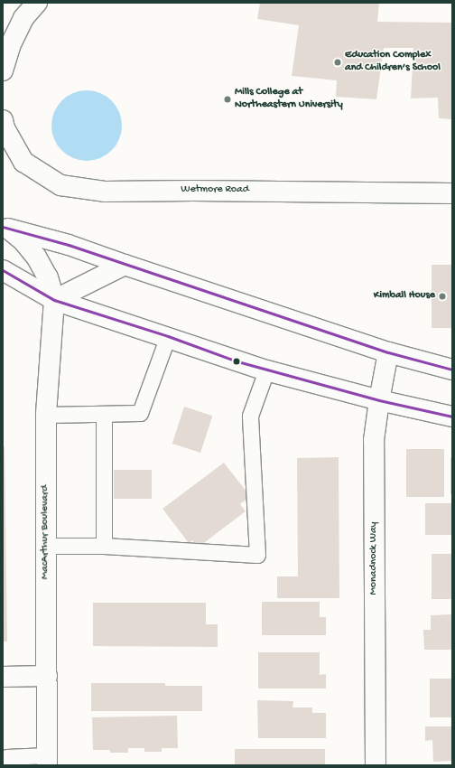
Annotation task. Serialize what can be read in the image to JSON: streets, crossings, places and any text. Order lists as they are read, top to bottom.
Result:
{
  "streets": {
    "street": ["Wetmore Road", "MacArthur Boulevard", "Monadnock Way"]
  },
  "crossings": [
    ["MacArthur Boulevard", "Monadnock Way"]
  ],
  "places": ["Education Complex and Children’s School", "Mills College at Northeastern University", "Kimball House"]
}
